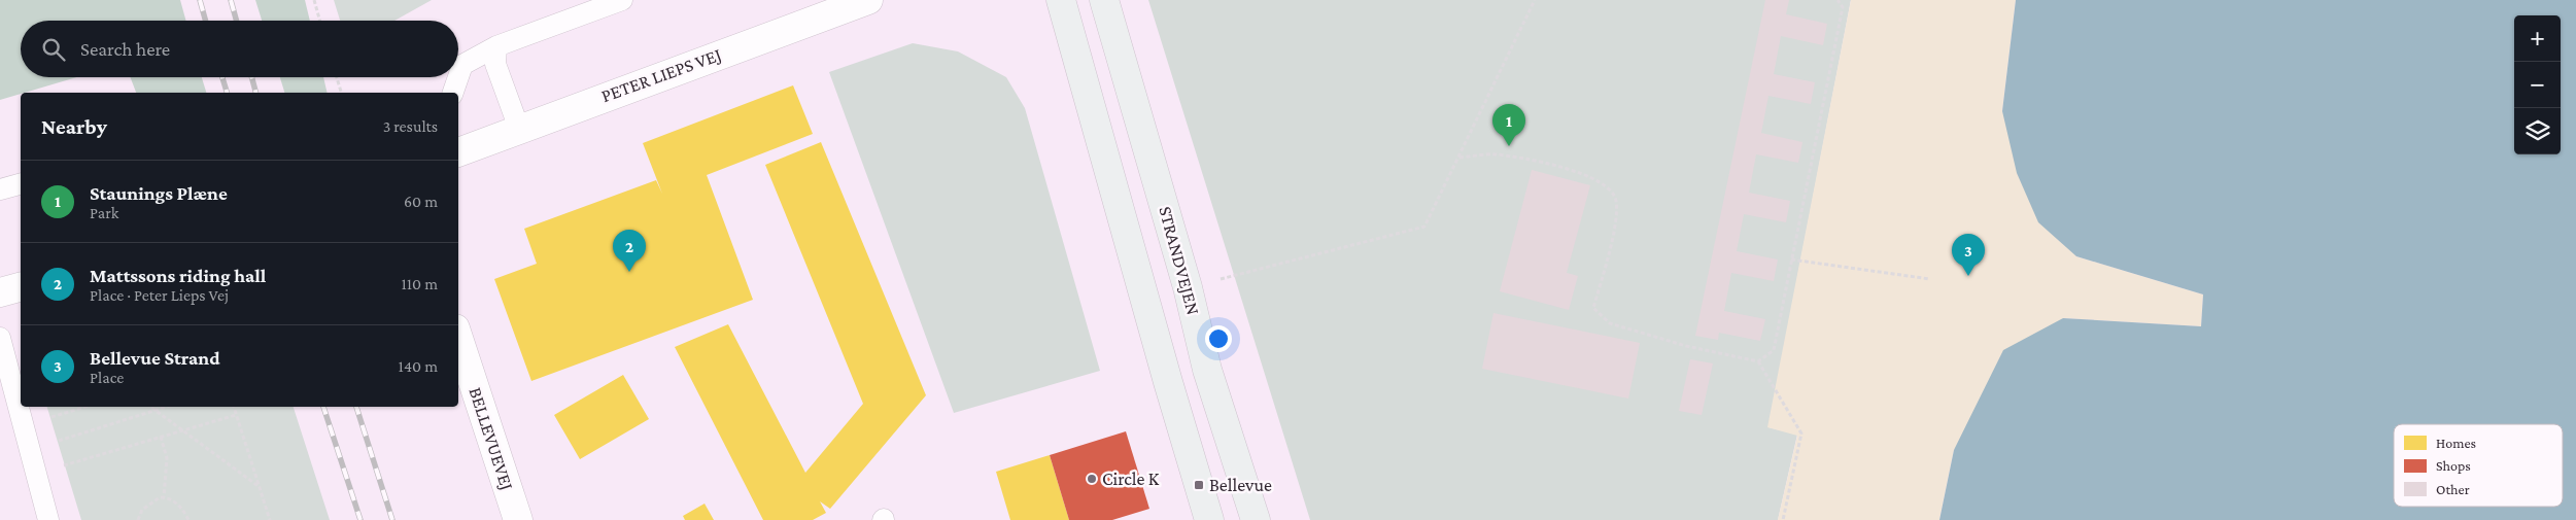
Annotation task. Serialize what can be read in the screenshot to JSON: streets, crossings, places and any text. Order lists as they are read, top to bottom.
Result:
{
  "streets": {
    "main road": ["STRANDVEJEN"],
    "street": ["PETER LIEPS VEJ", "BELLEVUEVEJ"]
  },
  "places": {
    "other": ["Circle K"],
    "transit": ["Bellevue"]
  },
  "legend": ["Homes", "Shops", "Other"],
  "page": {
    "map_buttons": ["+", "−"],
    "search": "Search here",
    "heading": ["Nearby", "3 results"],
    "pins": ["1", "2", "3"],
    "list": [
      {
        "mark": "1",
        "name": "Staunings Plæne",
        "note": "Park",
        "value": "60 m"
      },
      {
        "mark": "2",
        "name": "Mattssons riding hall",
        "note": "Place · Peter Lieps Vej",
        "value": "110 m"
      },
      {
        "mark": "3",
        "name": "Bellevue Strand",
        "note": "Place",
        "value": "140 m"
      }
    ]
  }
}
